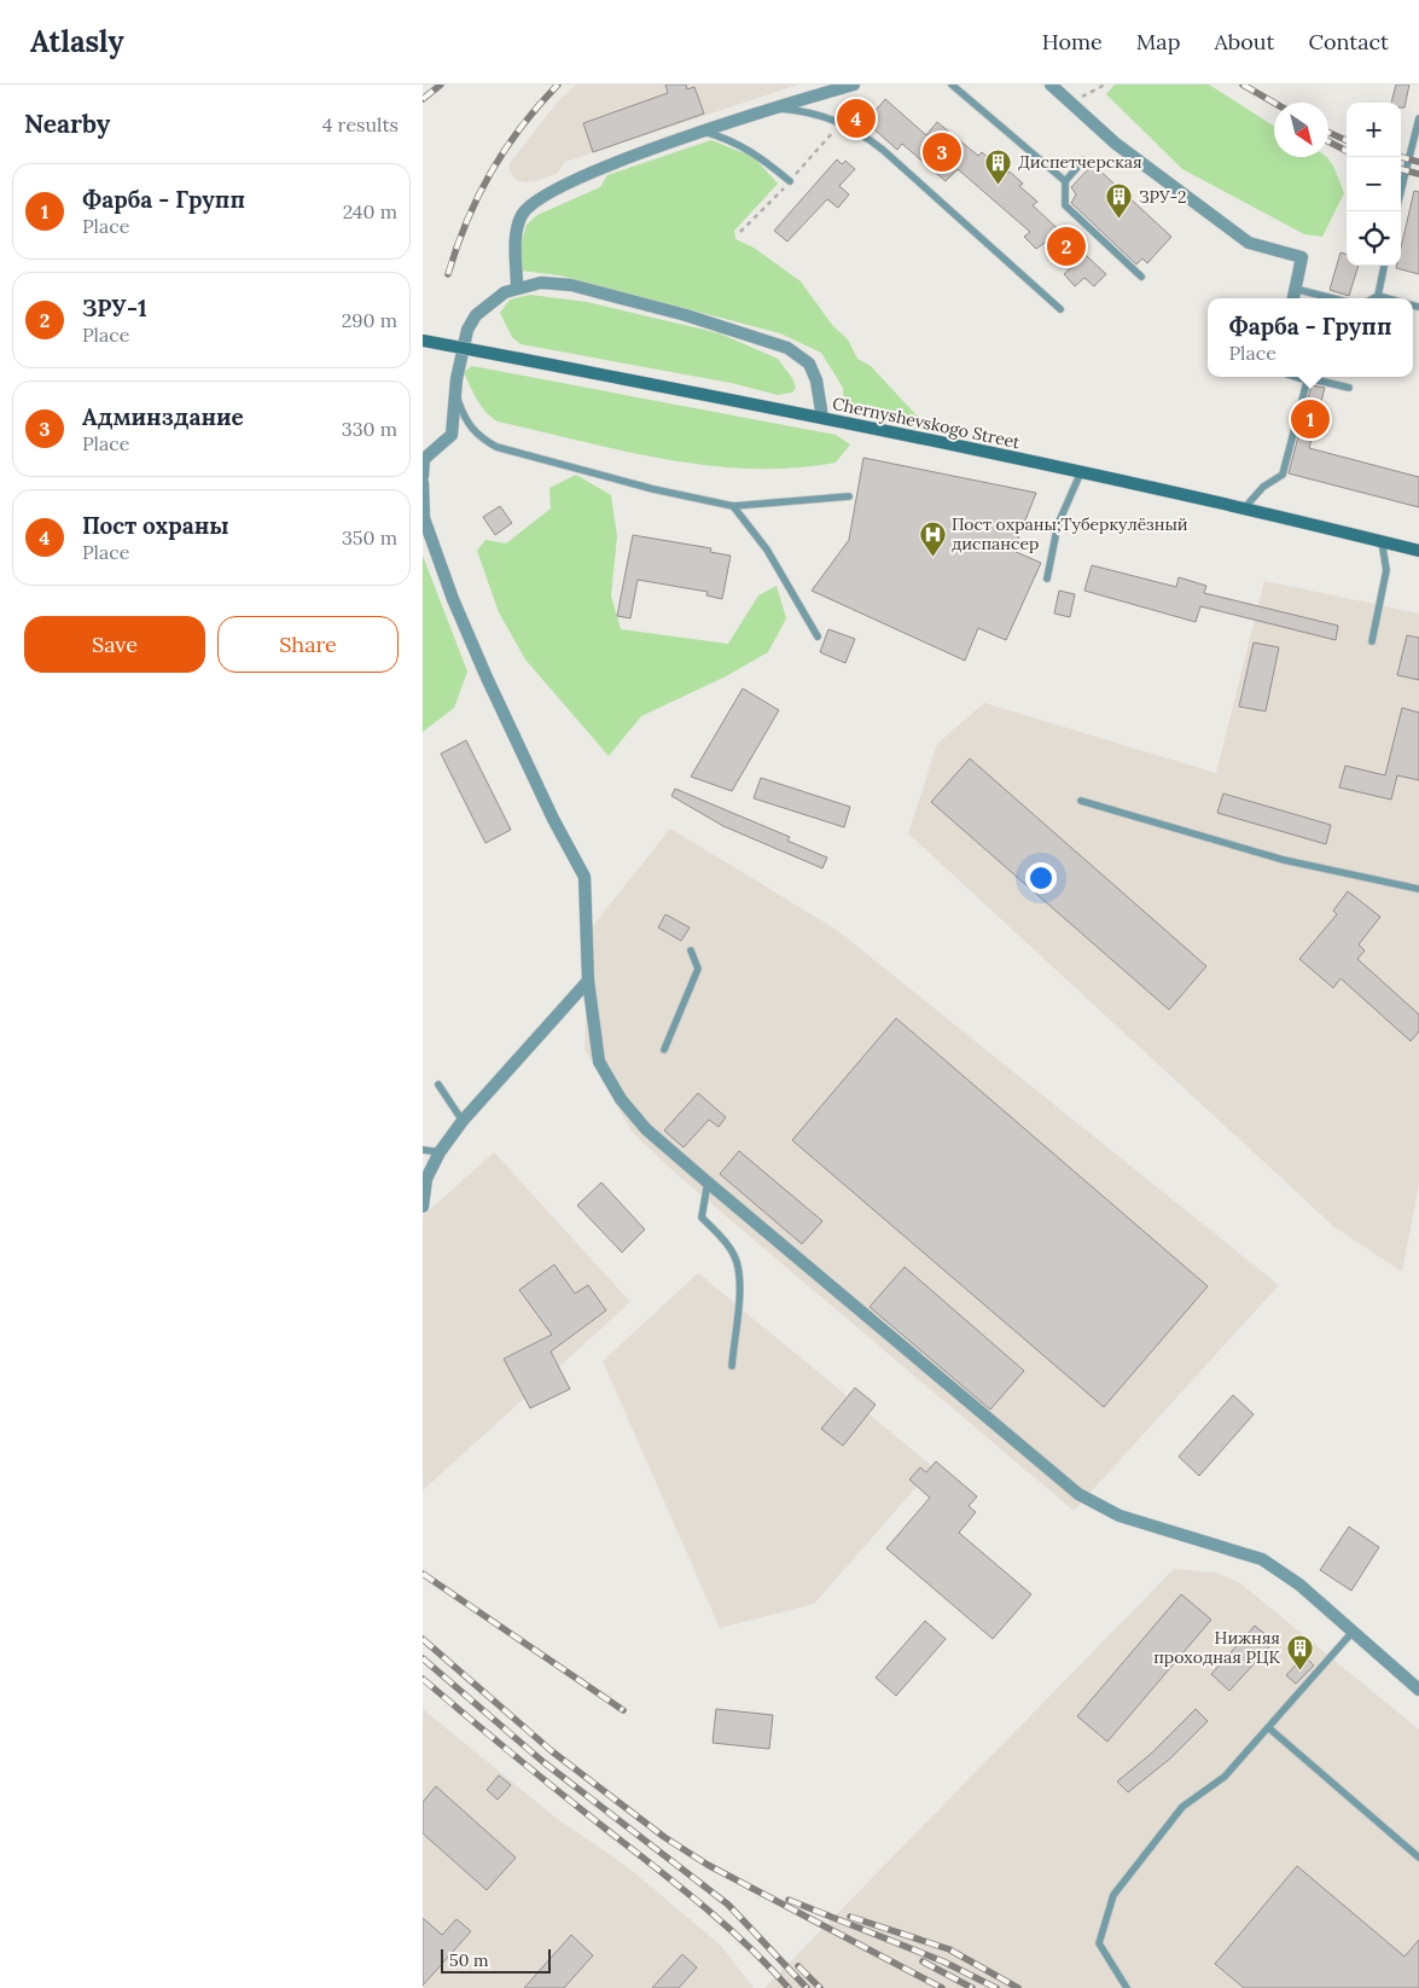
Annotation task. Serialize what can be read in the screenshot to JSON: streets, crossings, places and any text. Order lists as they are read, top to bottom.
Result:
{
  "streets": {
    "main road": ["Chernyshevskogo Street"]
  },
  "places": {
    "building": ["Диспетчерская", "ЗРУ-2", "Нижняя проходная РЦК"],
    "hospital": ["Пост охраны;Туберкулёзный диспансер"]
  },
  "scale_bar": "50 m",
  "north": "bottom right",
  "page": {
    "header": "Atlasly",
    "nav": [
      "Home",
      "Map",
      "About",
      "Contact"
    ],
    "heading": ["Nearby", "4 results"],
    "pins": [
      "4",
      "3",
      "2",
      "1"
    ],
    "map_buttons": ["+", "−"],
    "list": [
      {
        "mark": "1",
        "name": "Фарба - Групп",
        "note": "Place",
        "value": "240 m"
      },
      {
        "mark": "2",
        "name": "ЗРУ-1",
        "note": "Place",
        "value": "290 m"
      },
      {
        "mark": "3",
        "name": "Админздание",
        "note": "Place",
        "value": "330 m"
      },
      {
        "mark": "4",
        "name": "Пост охраны",
        "note": "Place",
        "value": "350 m"
      }
    ],
    "popup": ["Фарба - Групп", "Place"],
    "buttons": ["Save", "Share"],
    "scale": "50 m"
  }
}
